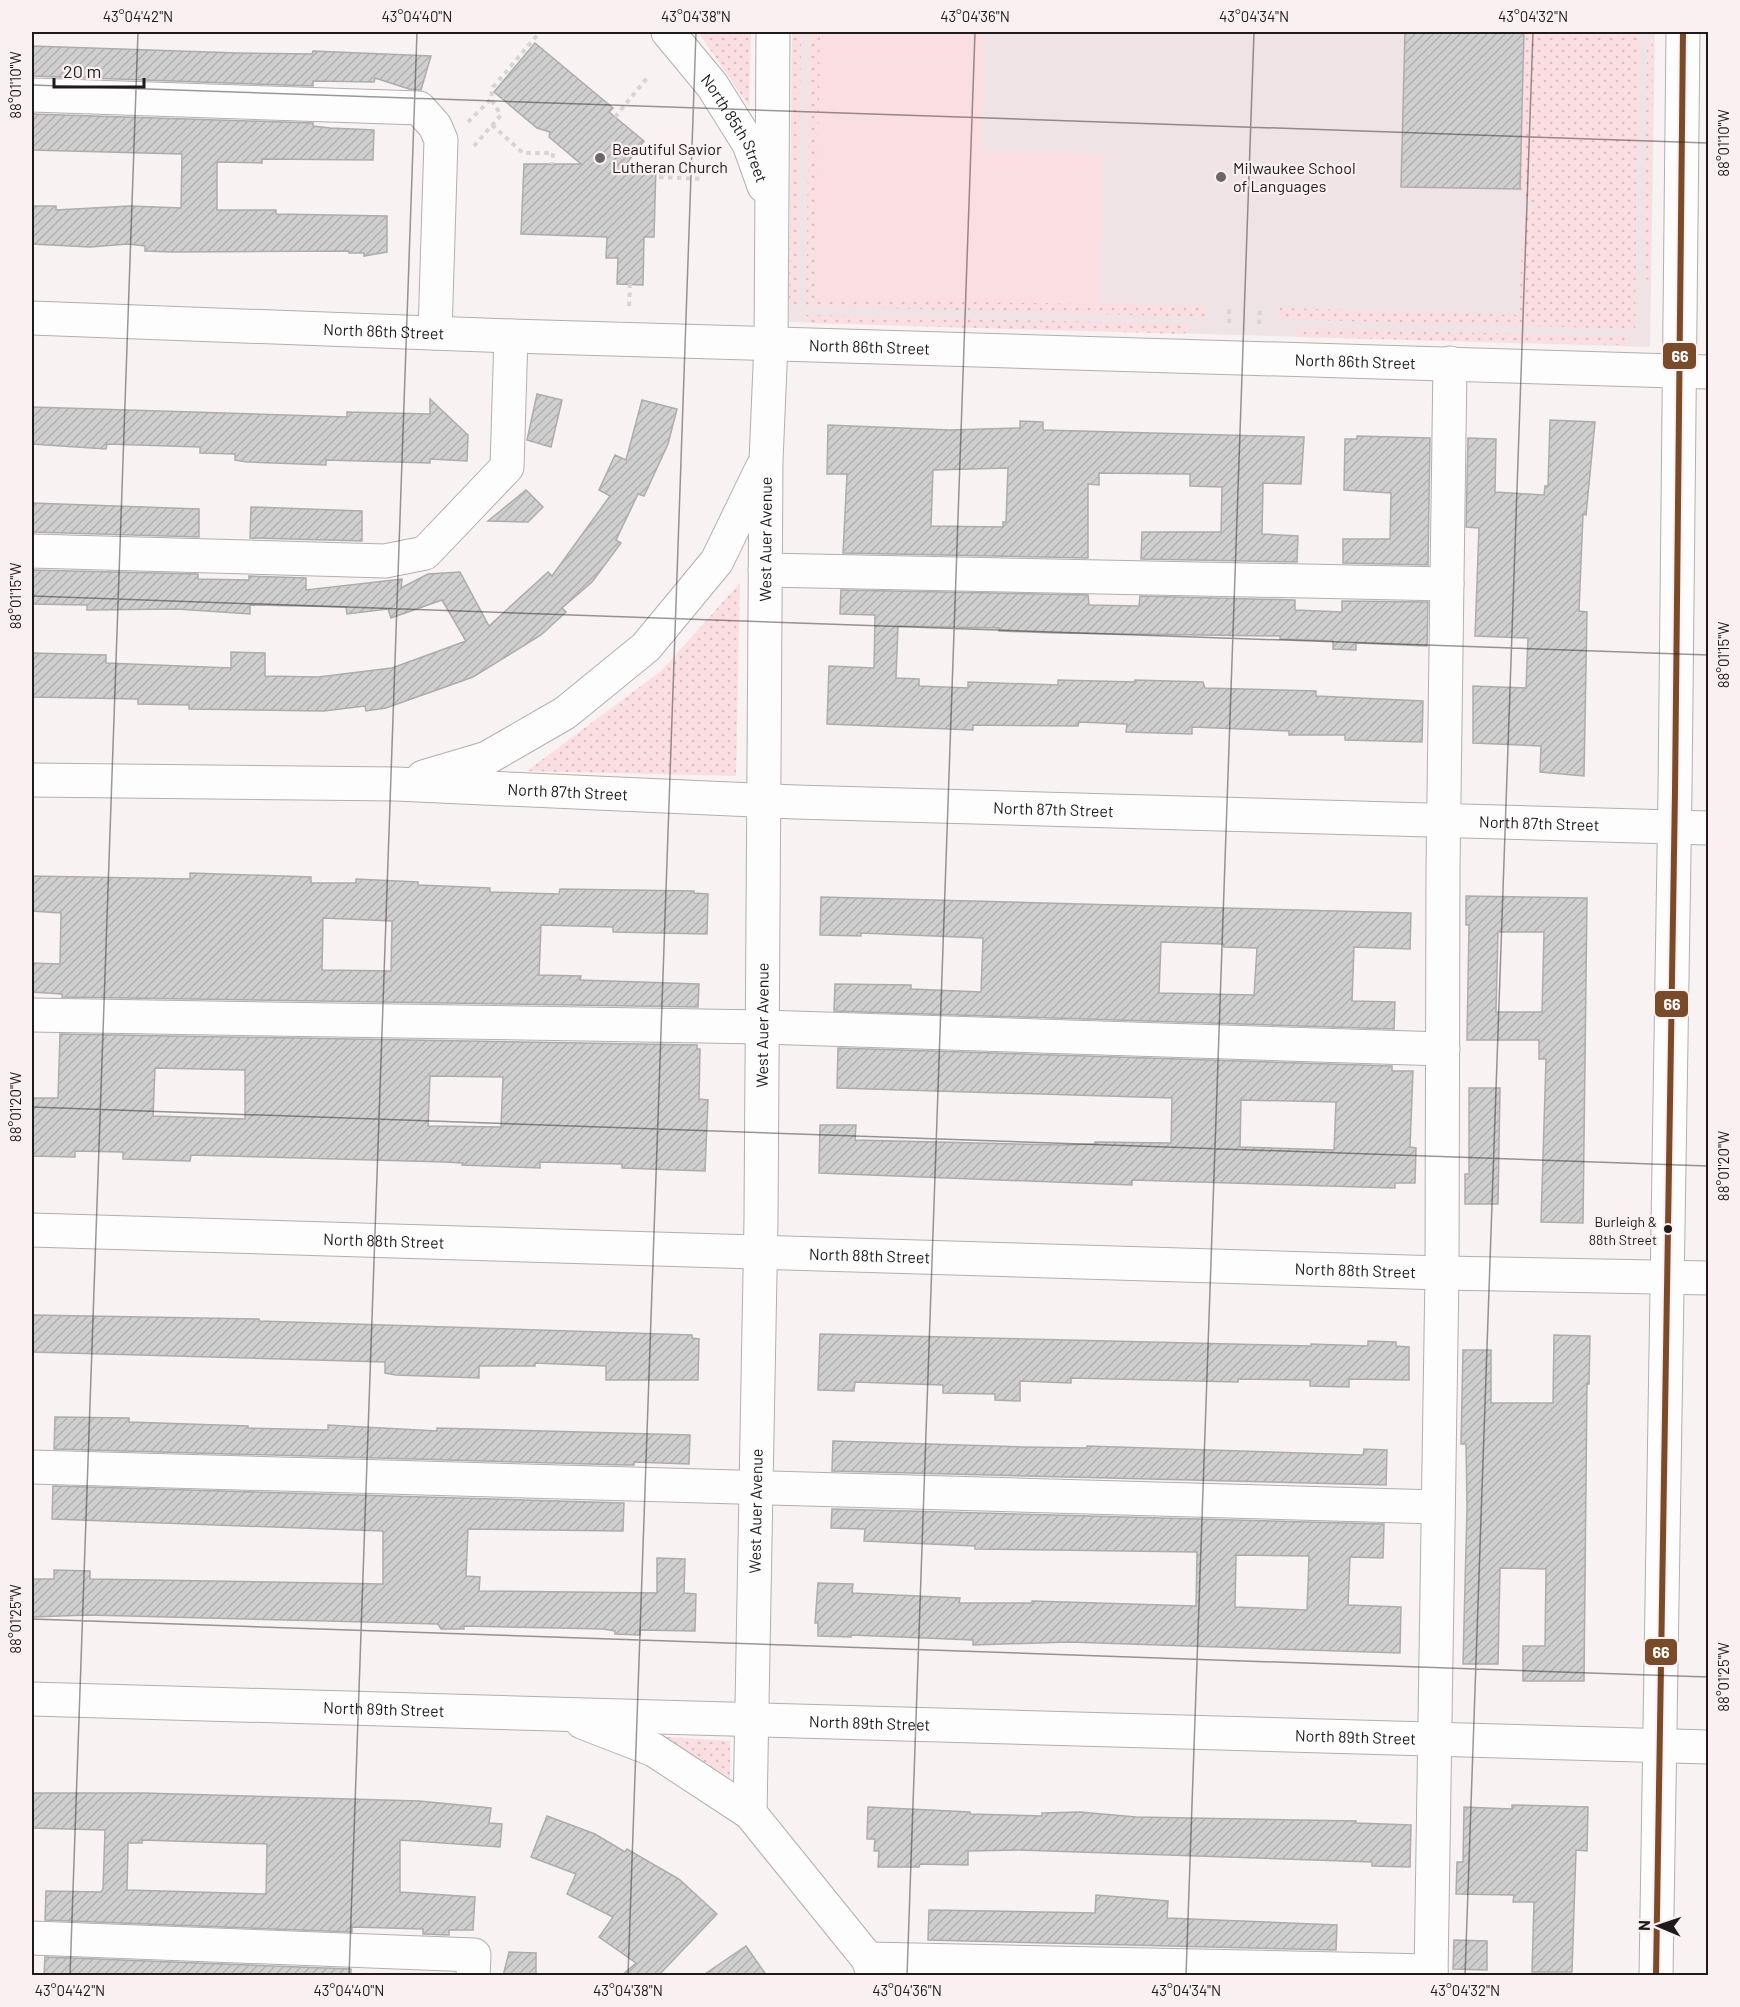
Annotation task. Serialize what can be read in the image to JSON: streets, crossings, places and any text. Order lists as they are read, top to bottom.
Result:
{
  "streets": {
    "street": [
      "North 85th Street",
      "North 86th Street",
      "West Auer Avenue",
      "North 87th Street",
      "North 88th Street",
      "North 89th Street"
    ]
  },
  "crossings": [
    ["North 85th Street", "West Auer Avenue"],
    ["North 86th Street", "West Auer Avenue"],
    ["West Auer Avenue", "North 87th Street"],
    ["West Auer Avenue", "North 88th Street"],
    ["West Auer Avenue", "North 89th Street"]
  ],
  "places": ["Beautiful Savior Lutheran Church", "Milwaukee School of Languages", "Burleigh & 88th Street"],
  "lines": ["transit line 66"],
  "scale_bar": "20 m",
  "north": "left",
  "coordinates": [
    "43°04'42\"N",
    "43°04'40\"N",
    "43°04'38\"N",
    "43°04'36\"N",
    "43°04'34\"N",
    "43°04'32\"N",
    "88°01'10\"W",
    "88°01'15\"W",
    "88°01'20\"W",
    "88°01'25\"W"
  ]
}
